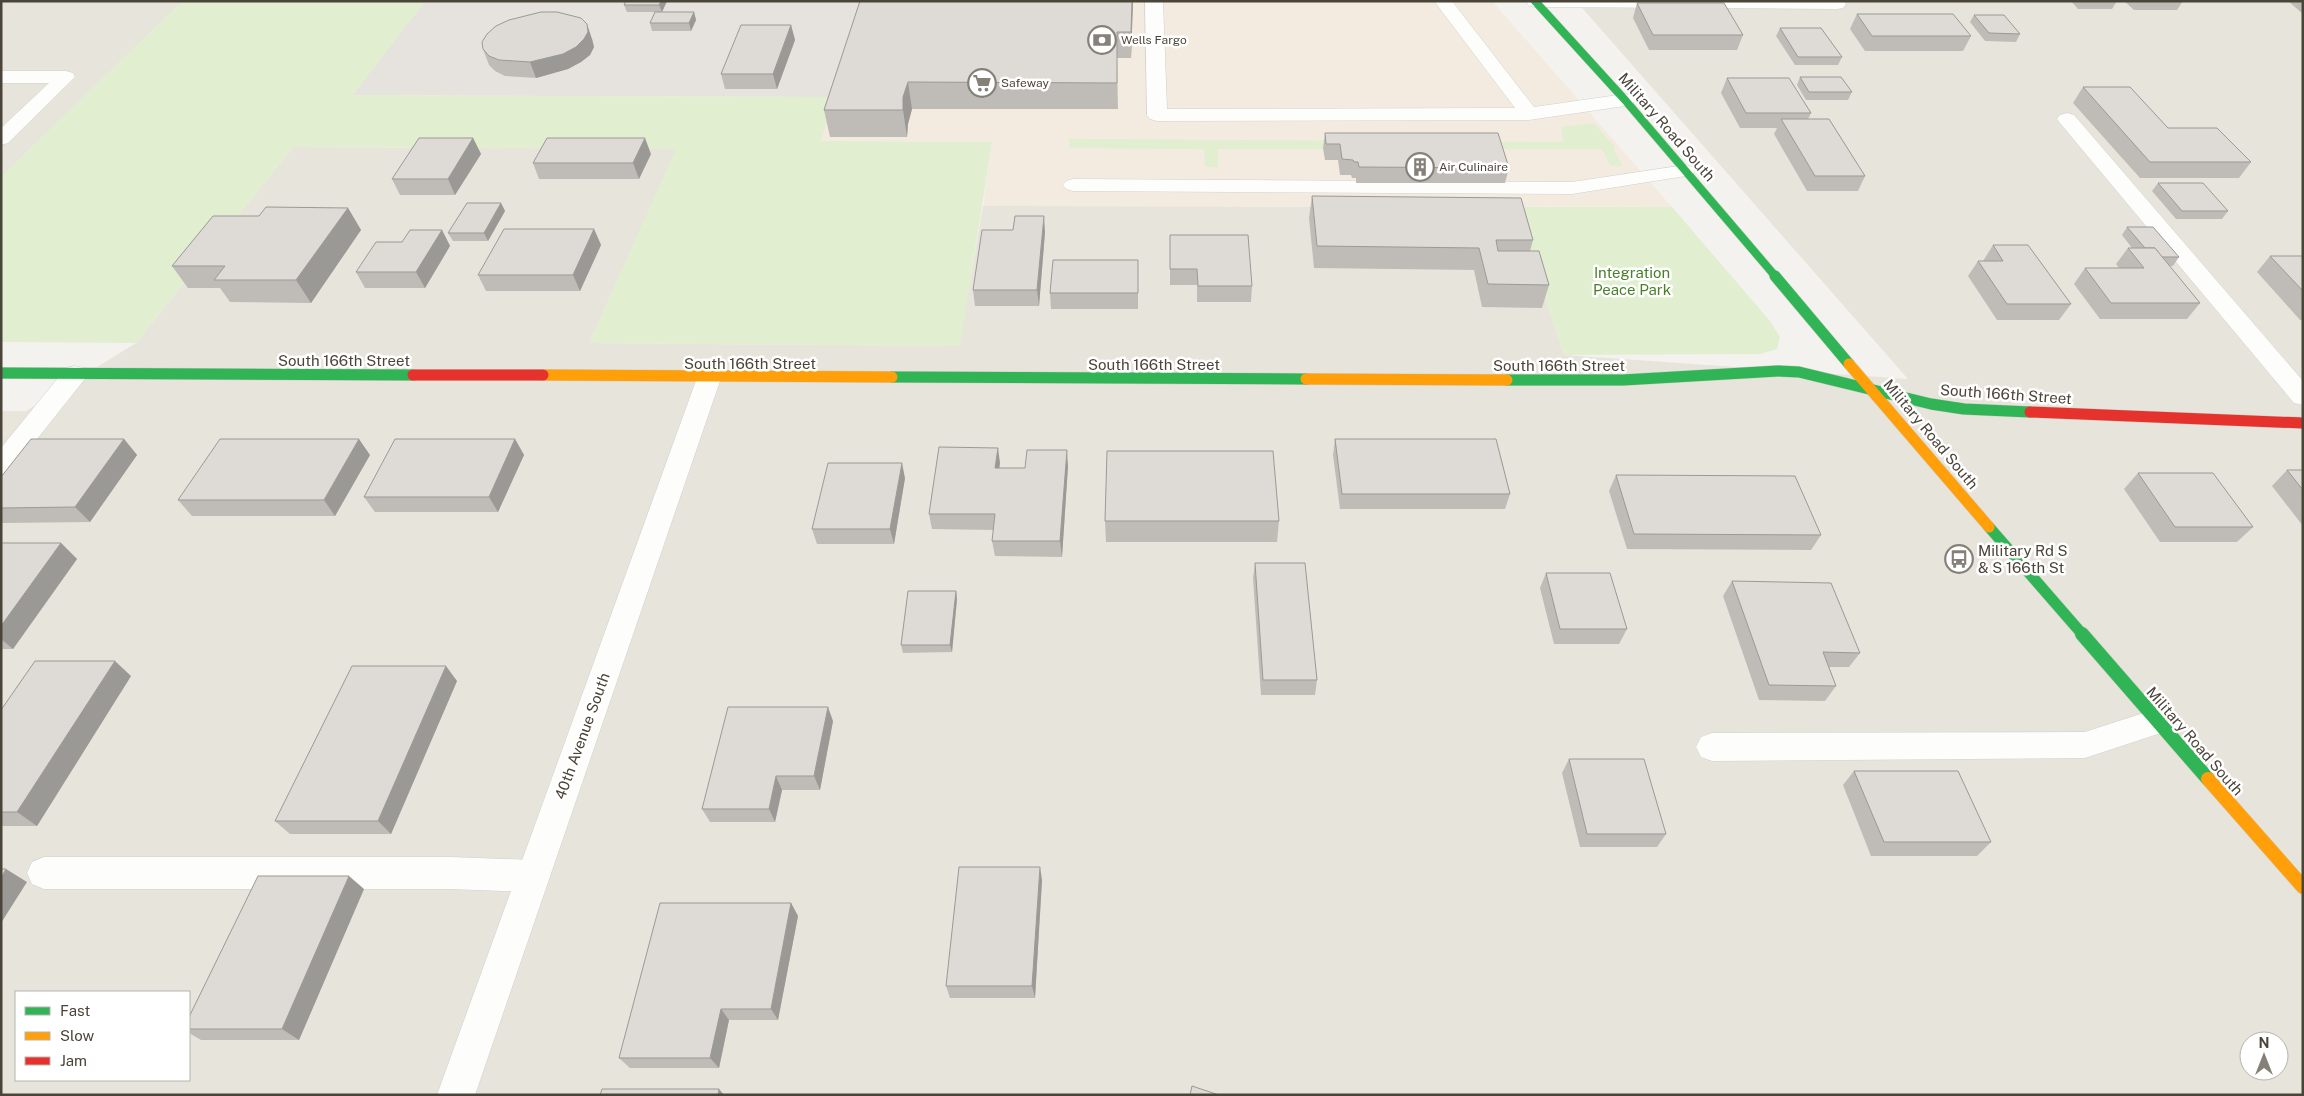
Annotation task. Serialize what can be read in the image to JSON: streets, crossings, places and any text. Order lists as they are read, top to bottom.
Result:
{
  "streets": {
    "street": ["Military Road South", "South 166th Street", "40th Avenue South"]
  },
  "crossings": [
    ["Military Road South", "South 166th Street"],
    ["South 166th Street", "40th Avenue South"]
  ],
  "parks": ["Integration Peace Park"],
  "places": {
    "bank": ["Wells Fargo"],
    "supermarket": ["Safeway"],
    "building": ["Air Culinaire"],
    "bus stop": ["Military Rd S & S 166th St"]
  },
  "legend": ["Fast", "Slow", "Jam"],
  "north": "top"
}
